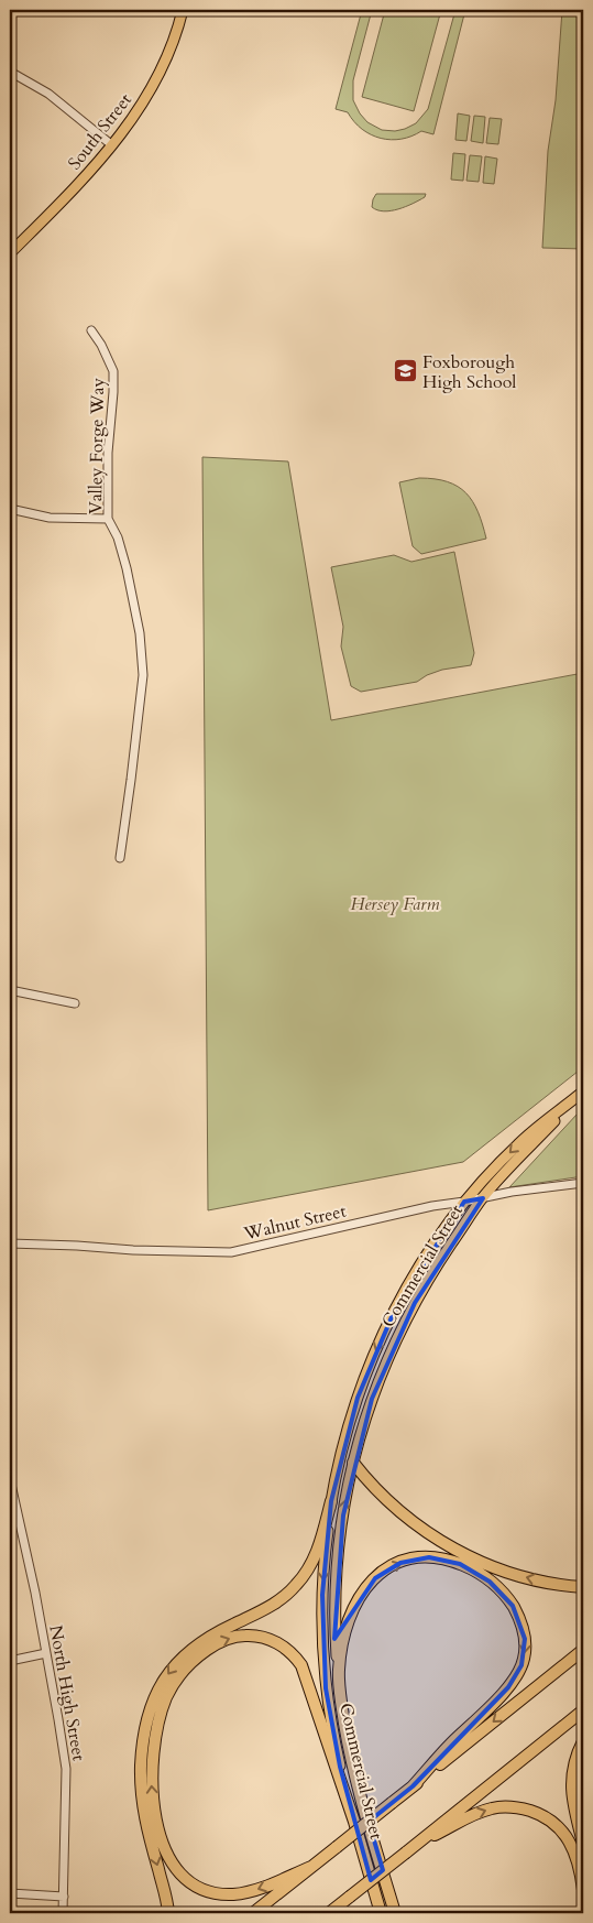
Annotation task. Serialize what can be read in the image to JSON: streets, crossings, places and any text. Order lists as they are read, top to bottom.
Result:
{
  "streets": {
    "highway": ["Commercial Street"],
    "main road": ["South Street"],
    "street": ["Valley Forge Way", "Walnut Street", "North High Street"]
  },
  "crossings": [
    ["Walnut Street", "Commercial Street"]
  ],
  "parks": ["Hersey Farm"],
  "places": {
    "school or university": ["Foxborough High School"]
  }
}
